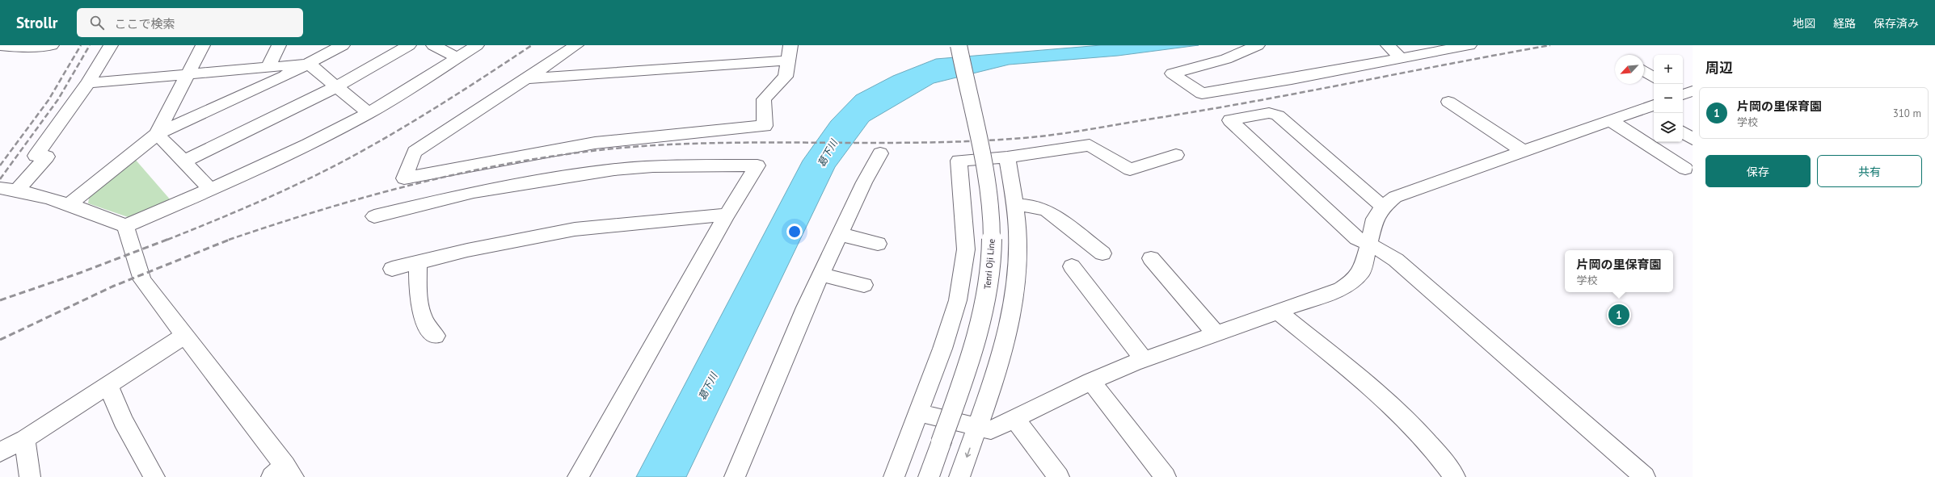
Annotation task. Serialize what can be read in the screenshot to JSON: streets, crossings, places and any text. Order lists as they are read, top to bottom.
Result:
{
  "streets": {
    "street": ["Tenri Oji Line"]
  },
  "water": ["葛下川"],
  "north": "bottom left",
  "page": {
    "header": "Strollr",
    "search": "ここで検索",
    "nav": ["地図", "経路", "保存済み"],
    "heading": "周辺",
    "map_buttons": ["+", "−"],
    "list": [
      {
        "mark": "1",
        "name": "片岡の里保育園",
        "note": "学校",
        "value": "310 m"
      }
    ],
    "buttons": ["保存", "共有"],
    "popup": ["片岡の里保育園", "学校"],
    "pins": "1"
  }
}
